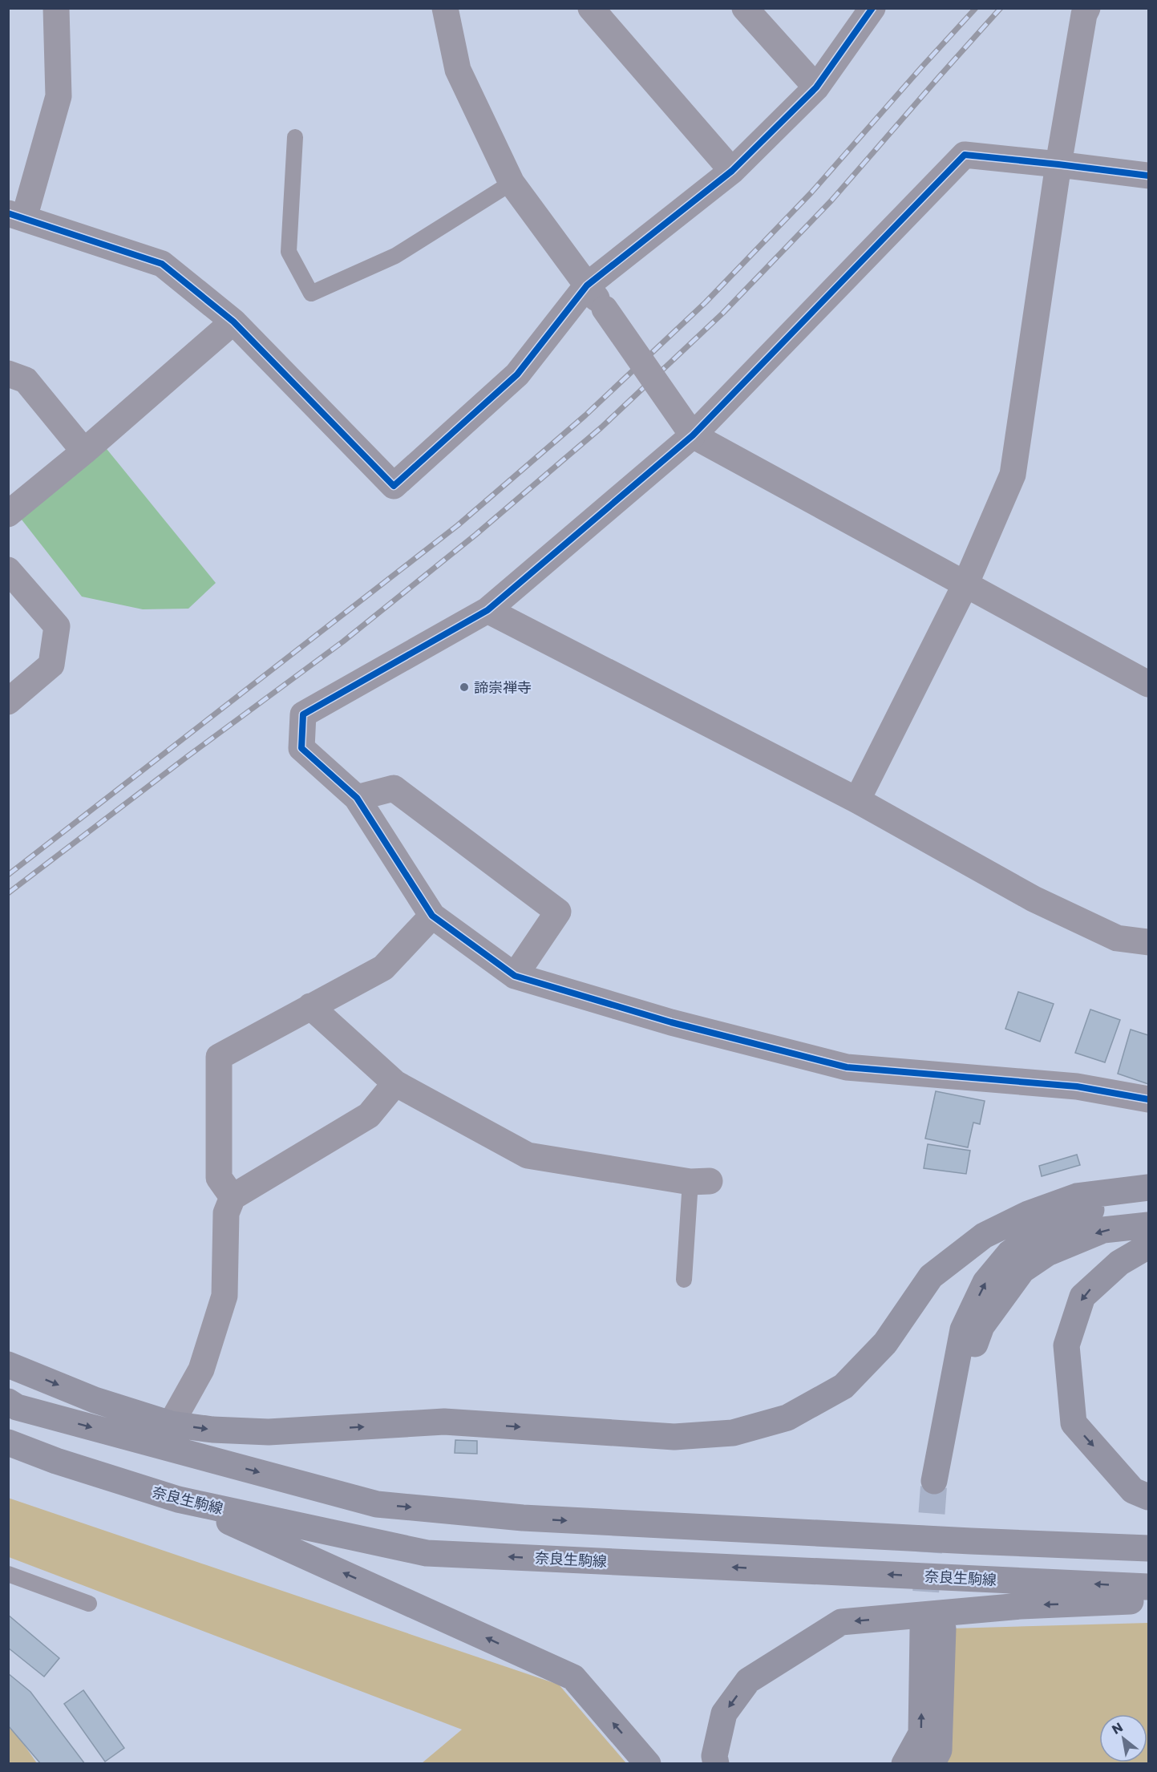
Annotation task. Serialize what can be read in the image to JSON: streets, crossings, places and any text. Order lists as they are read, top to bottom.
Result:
{
  "streets": {
    "main road": ["奈良生駒線"]
  },
  "places": ["諦崇禅寺"],
  "north": "top left"
}
